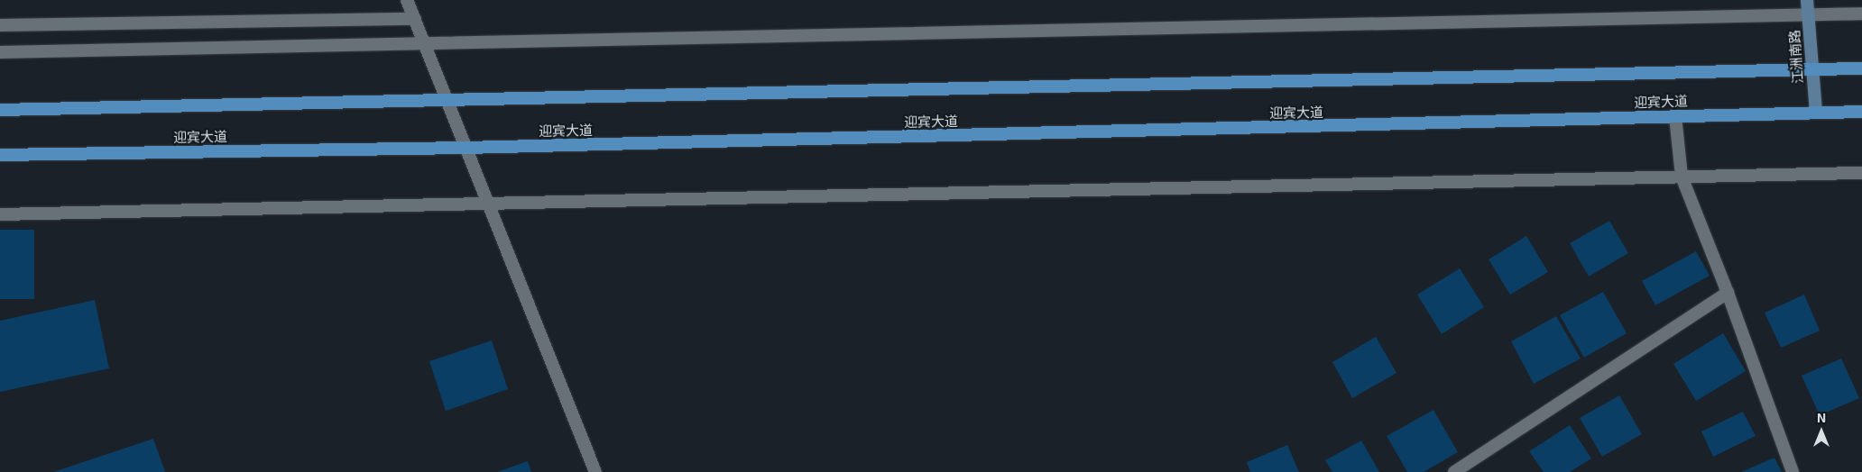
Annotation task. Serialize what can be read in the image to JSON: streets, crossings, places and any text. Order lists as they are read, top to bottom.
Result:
{
  "streets": {
    "main road": ["江洲南路", "迎宾大道"]
  },
  "crossings": [
    ["江洲南路", "迎宾大道"]
  ],
  "north": "top"
}
